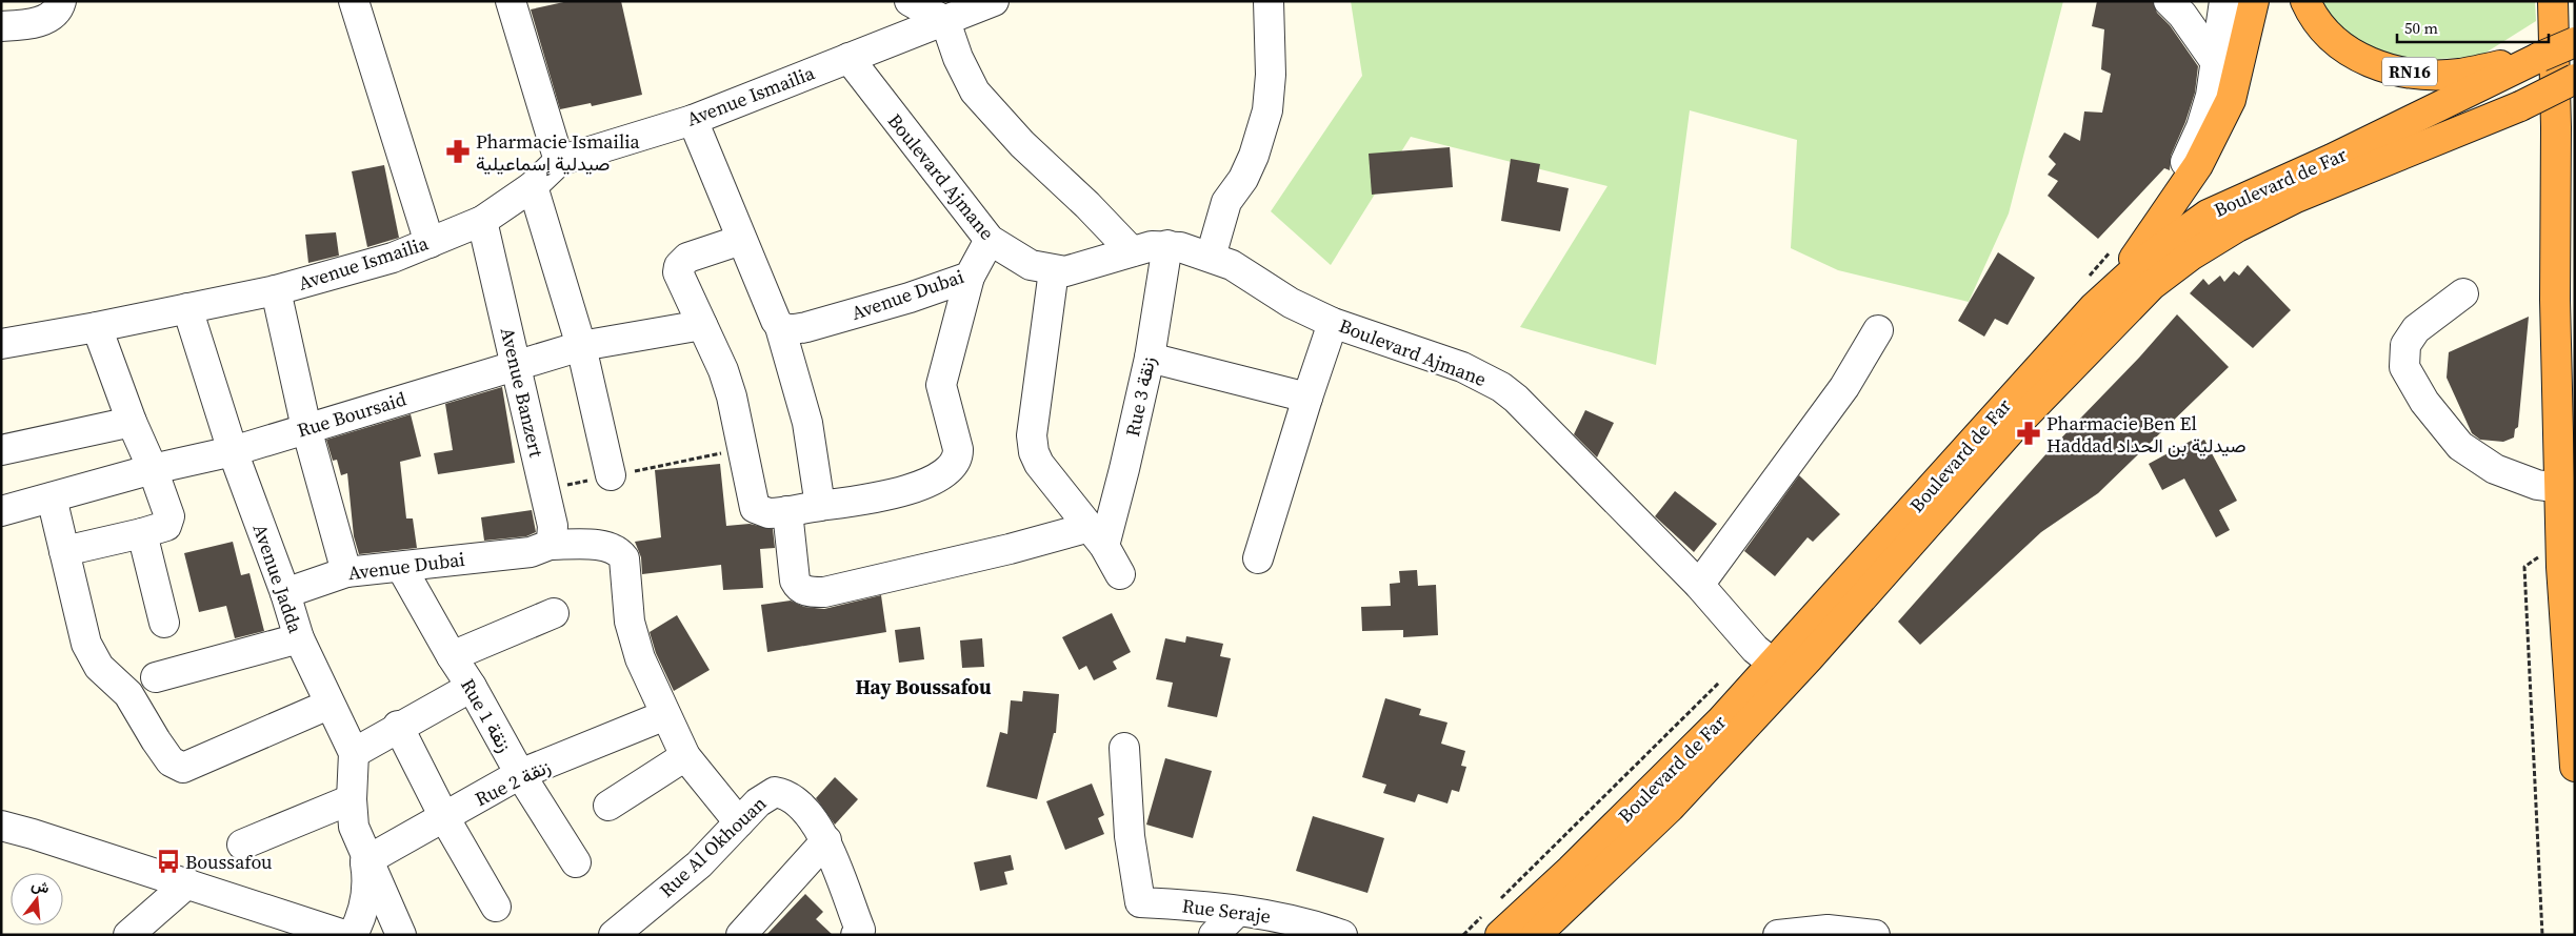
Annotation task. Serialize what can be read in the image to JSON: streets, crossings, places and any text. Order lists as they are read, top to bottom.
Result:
{
  "streets": {
    "highway": ["RN16", "Boulevard de Far"],
    "street": [
      "Avenue Ismailia",
      "Boulevard Ajmane",
      "Avenue Dubai",
      "Avenue Banzert",
      "Rue 3 زنقة",
      "Rue Boursaid",
      "Avenue Jadda",
      "Rue 1 زنقة",
      "Rue 2 زنقة",
      "Rue Al Okhouan",
      "Rue Seraje"
    ]
  },
  "crossings": [
    ["RN16", "Boulevard de Far"],
    ["Avenue Ismailia", "Boulevard Ajmane"],
    ["Avenue Ismailia", "Avenue Banzert"],
    ["Avenue Ismailia", "Avenue Jadda"],
    ["Boulevard Ajmane", "Boulevard de Far"],
    ["Boulevard Ajmane", "Avenue Dubai"],
    ["Boulevard Ajmane", "Rue 3 زنقة"],
    ["Avenue Dubai", "Avenue Banzert"],
    ["Avenue Dubai", "Avenue Jadda"],
    ["Avenue Dubai", "Rue 1 زنقة"],
    ["Avenue Banzert", "Rue Boursaid"],
    ["Rue Boursaid", "Avenue Jadda"],
    ["Rue 1 زنقة", "Rue 2 زنقة"]
  ],
  "districts": ["Hay Boussafou"],
  "places": {
    "pharmacy": ["Pharmacie Ismailia صيدلية إسماعيلية", "Pharmacie Ben El Haddad صيدلية بن الحداد"],
    "bus stop": ["Boussafou"]
  },
  "scale_bar": "50 m",
  "north": "top"
}
